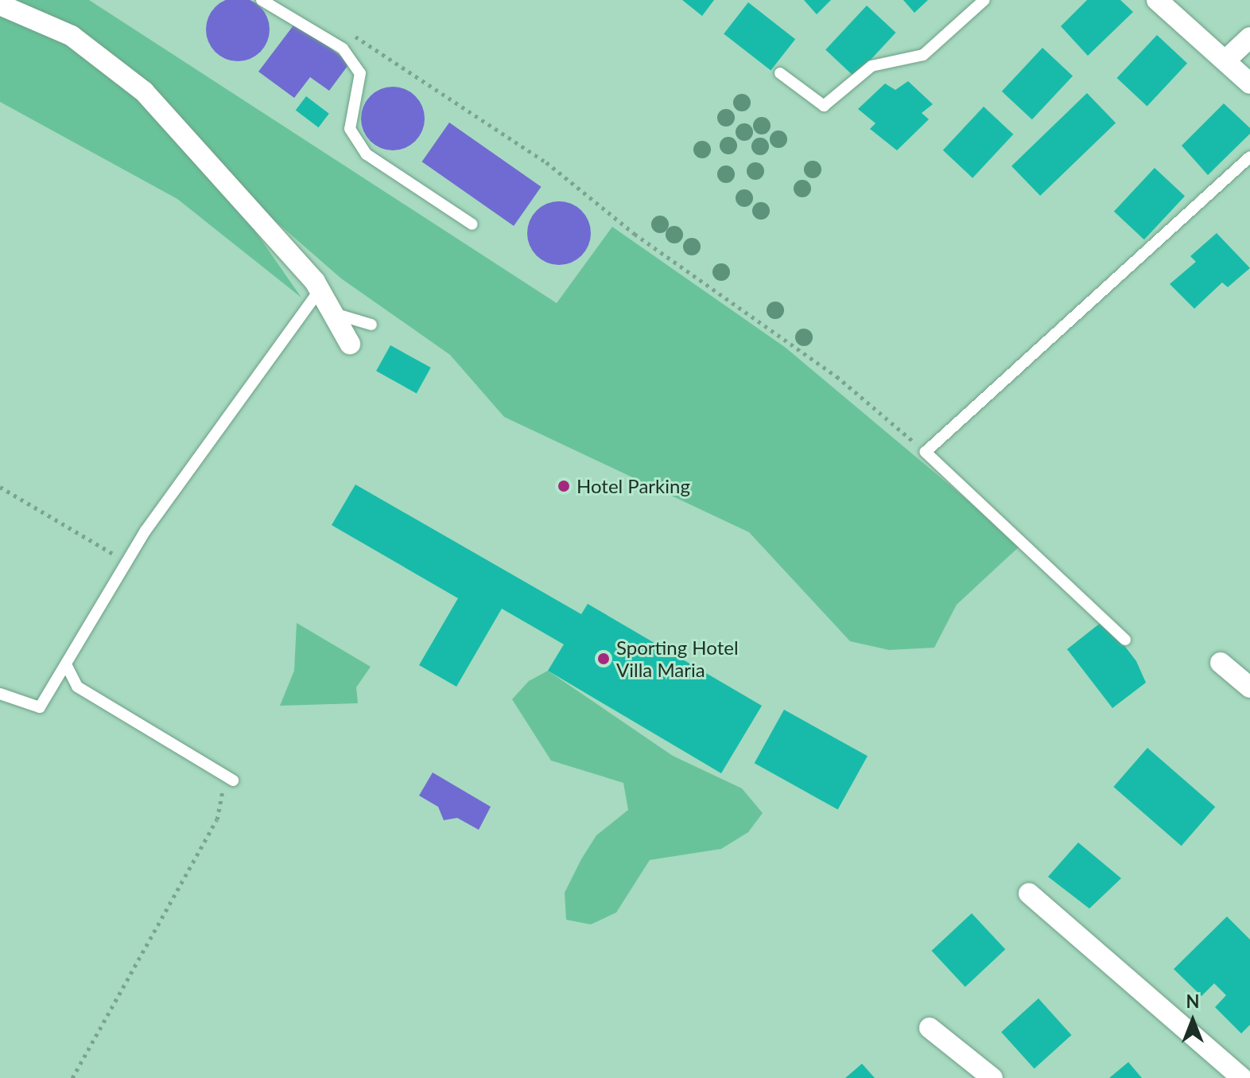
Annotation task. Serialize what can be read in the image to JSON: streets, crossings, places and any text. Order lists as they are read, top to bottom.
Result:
{
  "places": ["Hotel Parking", "Sporting Hotel Villa Maria"],
  "north": "top"
}
